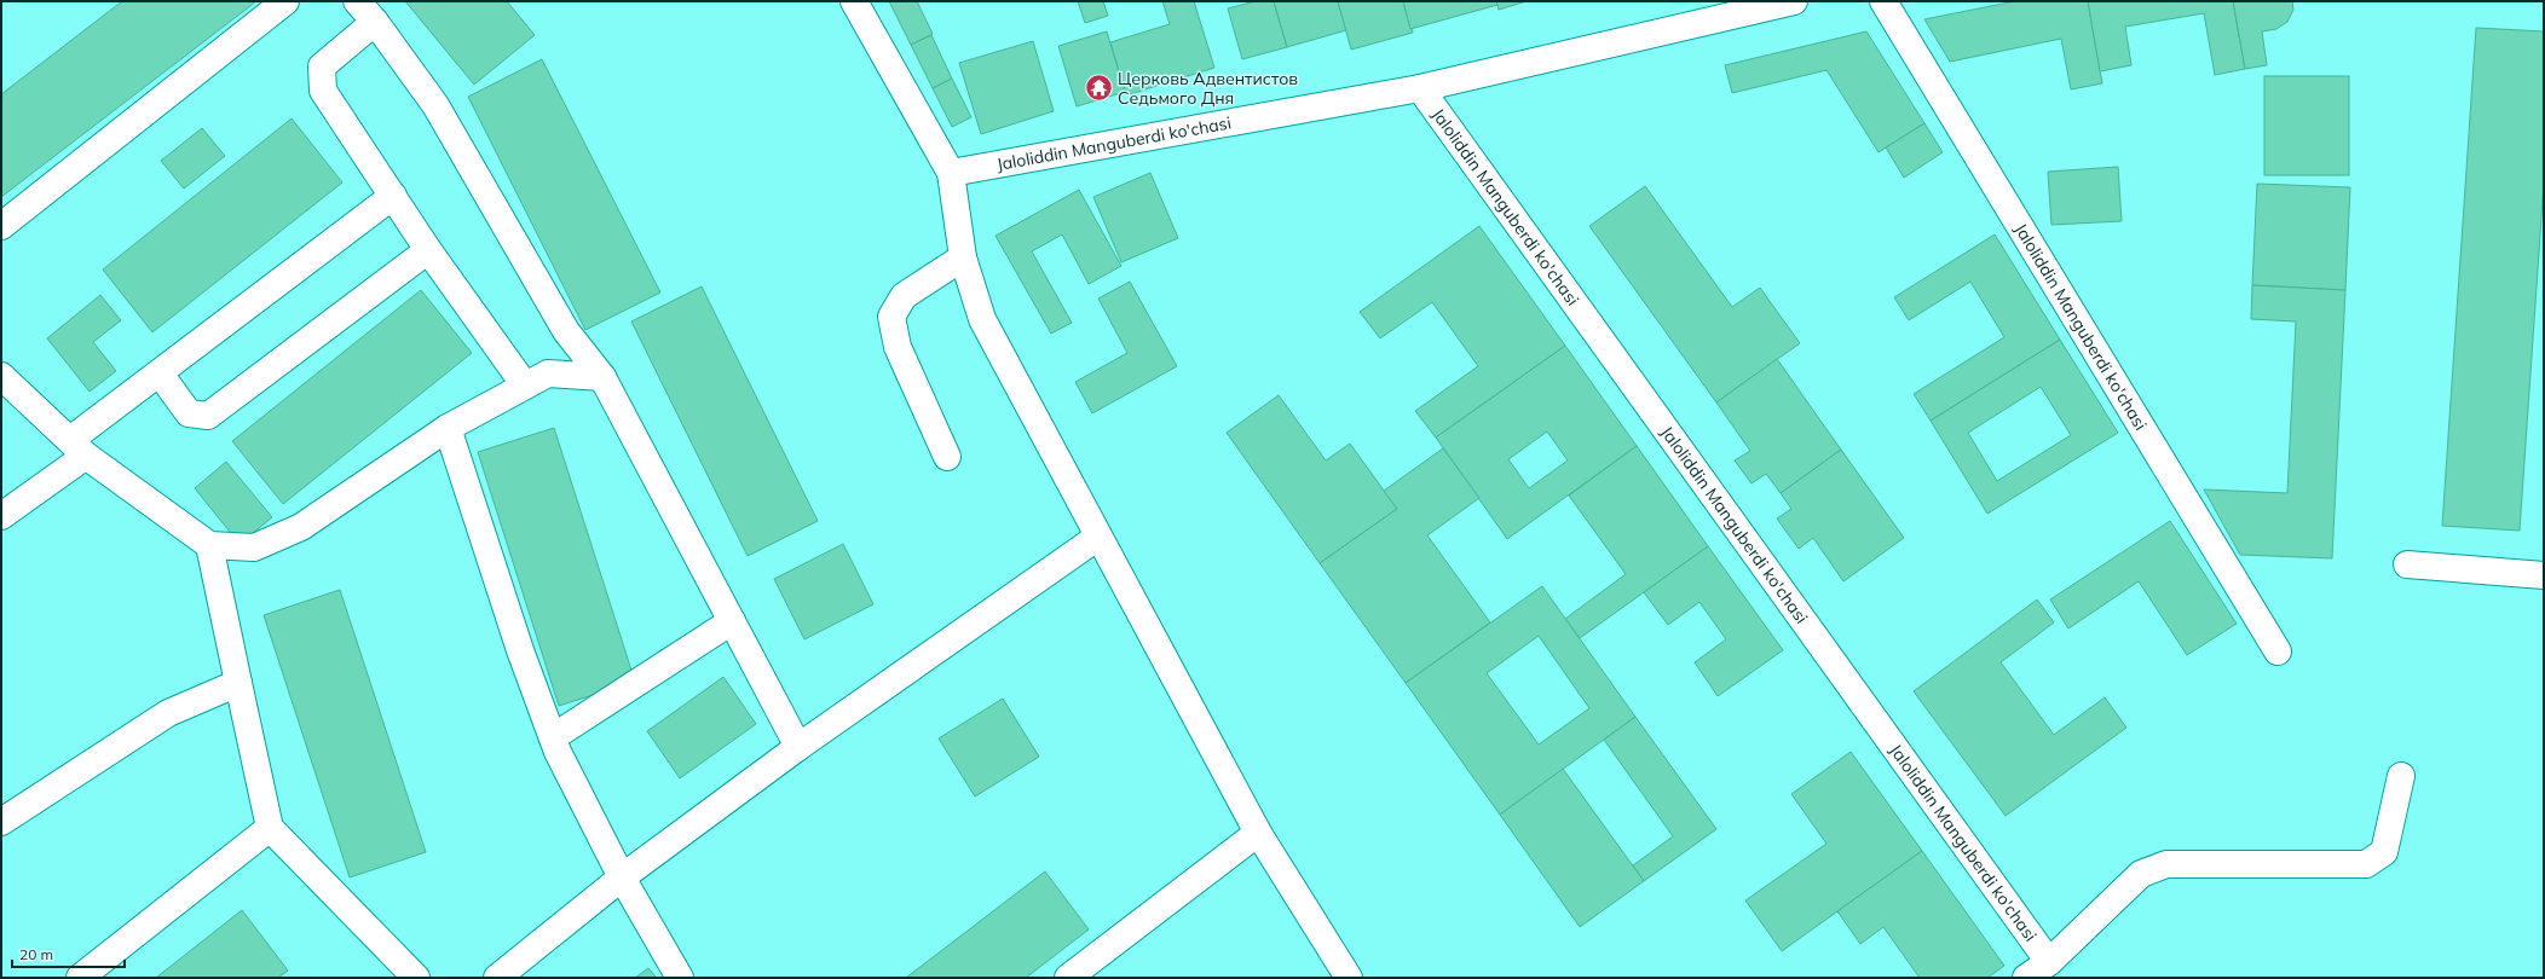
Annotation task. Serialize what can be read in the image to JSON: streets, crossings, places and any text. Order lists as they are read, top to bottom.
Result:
{
  "streets": {
    "street": ["Jaloliddin Manguberdi ko'chasi"]
  },
  "places": {
    "temple": ["Церковь Адвентистов Седьмого Дня"]
  },
  "scale_bar": "20 m"
}
